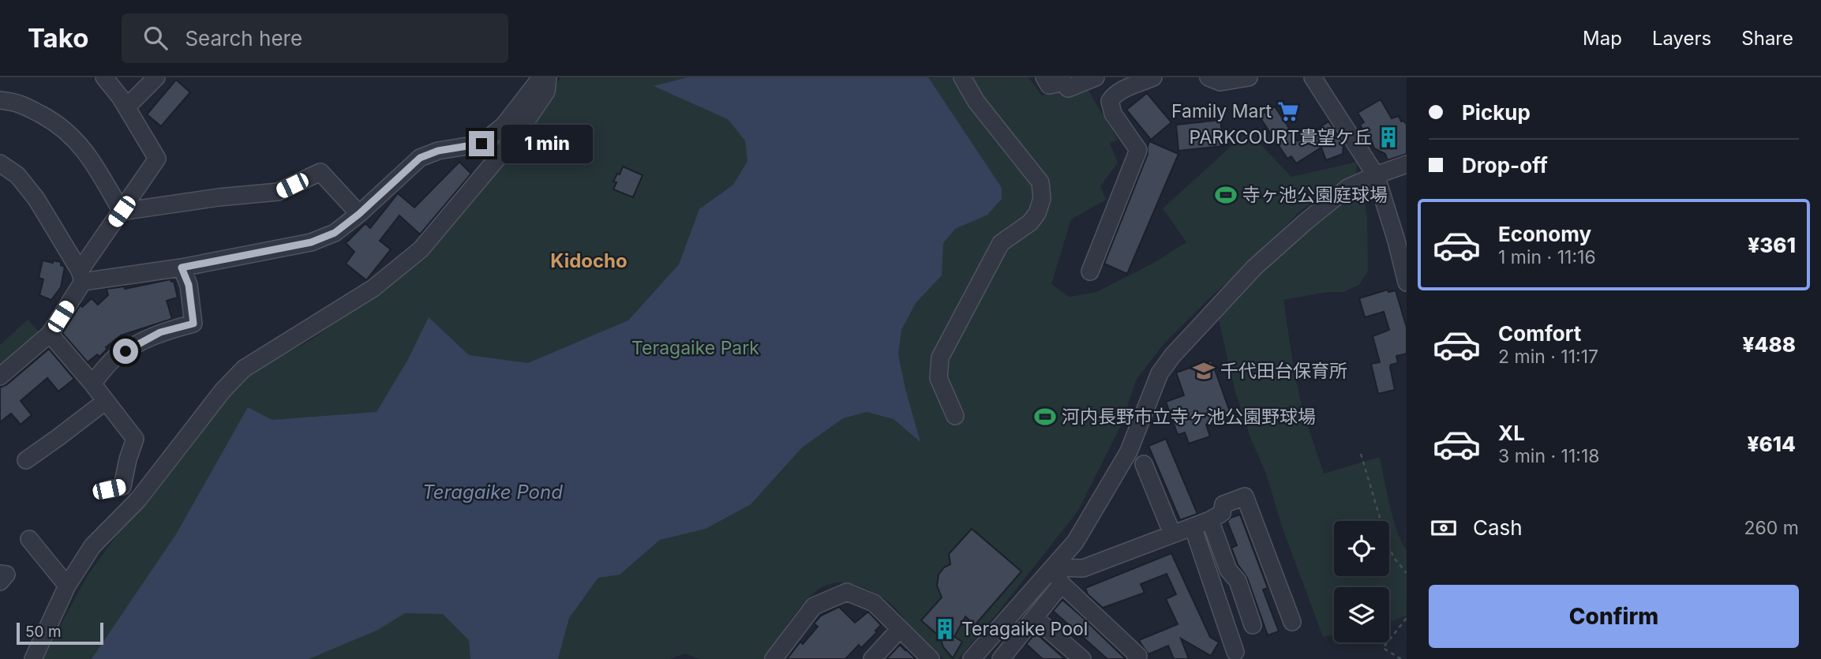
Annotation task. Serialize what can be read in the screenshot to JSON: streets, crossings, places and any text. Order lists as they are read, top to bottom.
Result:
{
  "districts": ["Kidocho"],
  "water": ["Teragaike Pond"],
  "parks": ["Teragaike Park"],
  "places": {
    "supermarket": ["Family Mart"],
    "building": ["PARKCOURT貴望ケ丘", "Teragaike Pool"],
    "sports": ["寺ヶ池公園庭球場", "河内長野市立寺ヶ池公園野球場"],
    "school or university": ["千代田台保育所"]
  },
  "scale_bar": "50 m",
  "page": {
    "header": "Tako",
    "search": "Search here",
    "nav": ["Map", "Layers", "Share"],
    "banner": ["Pickup", "Drop-off"],
    "bubble": "1 min",
    "list": [
      {
        "name": "Economy",
        "note": "1 min · 11:16",
        "value": "¥361"
      },
      {
        "name": "Comfort",
        "note": "2 min · 11:17",
        "value": "¥488"
      },
      {
        "name": "XL",
        "note": "3 min · 11:18",
        "value": "¥614"
      }
    ],
    "pay": ["Cash", "260 m"],
    "buttons": "Confirm",
    "scale": "50 m"
  }
}
